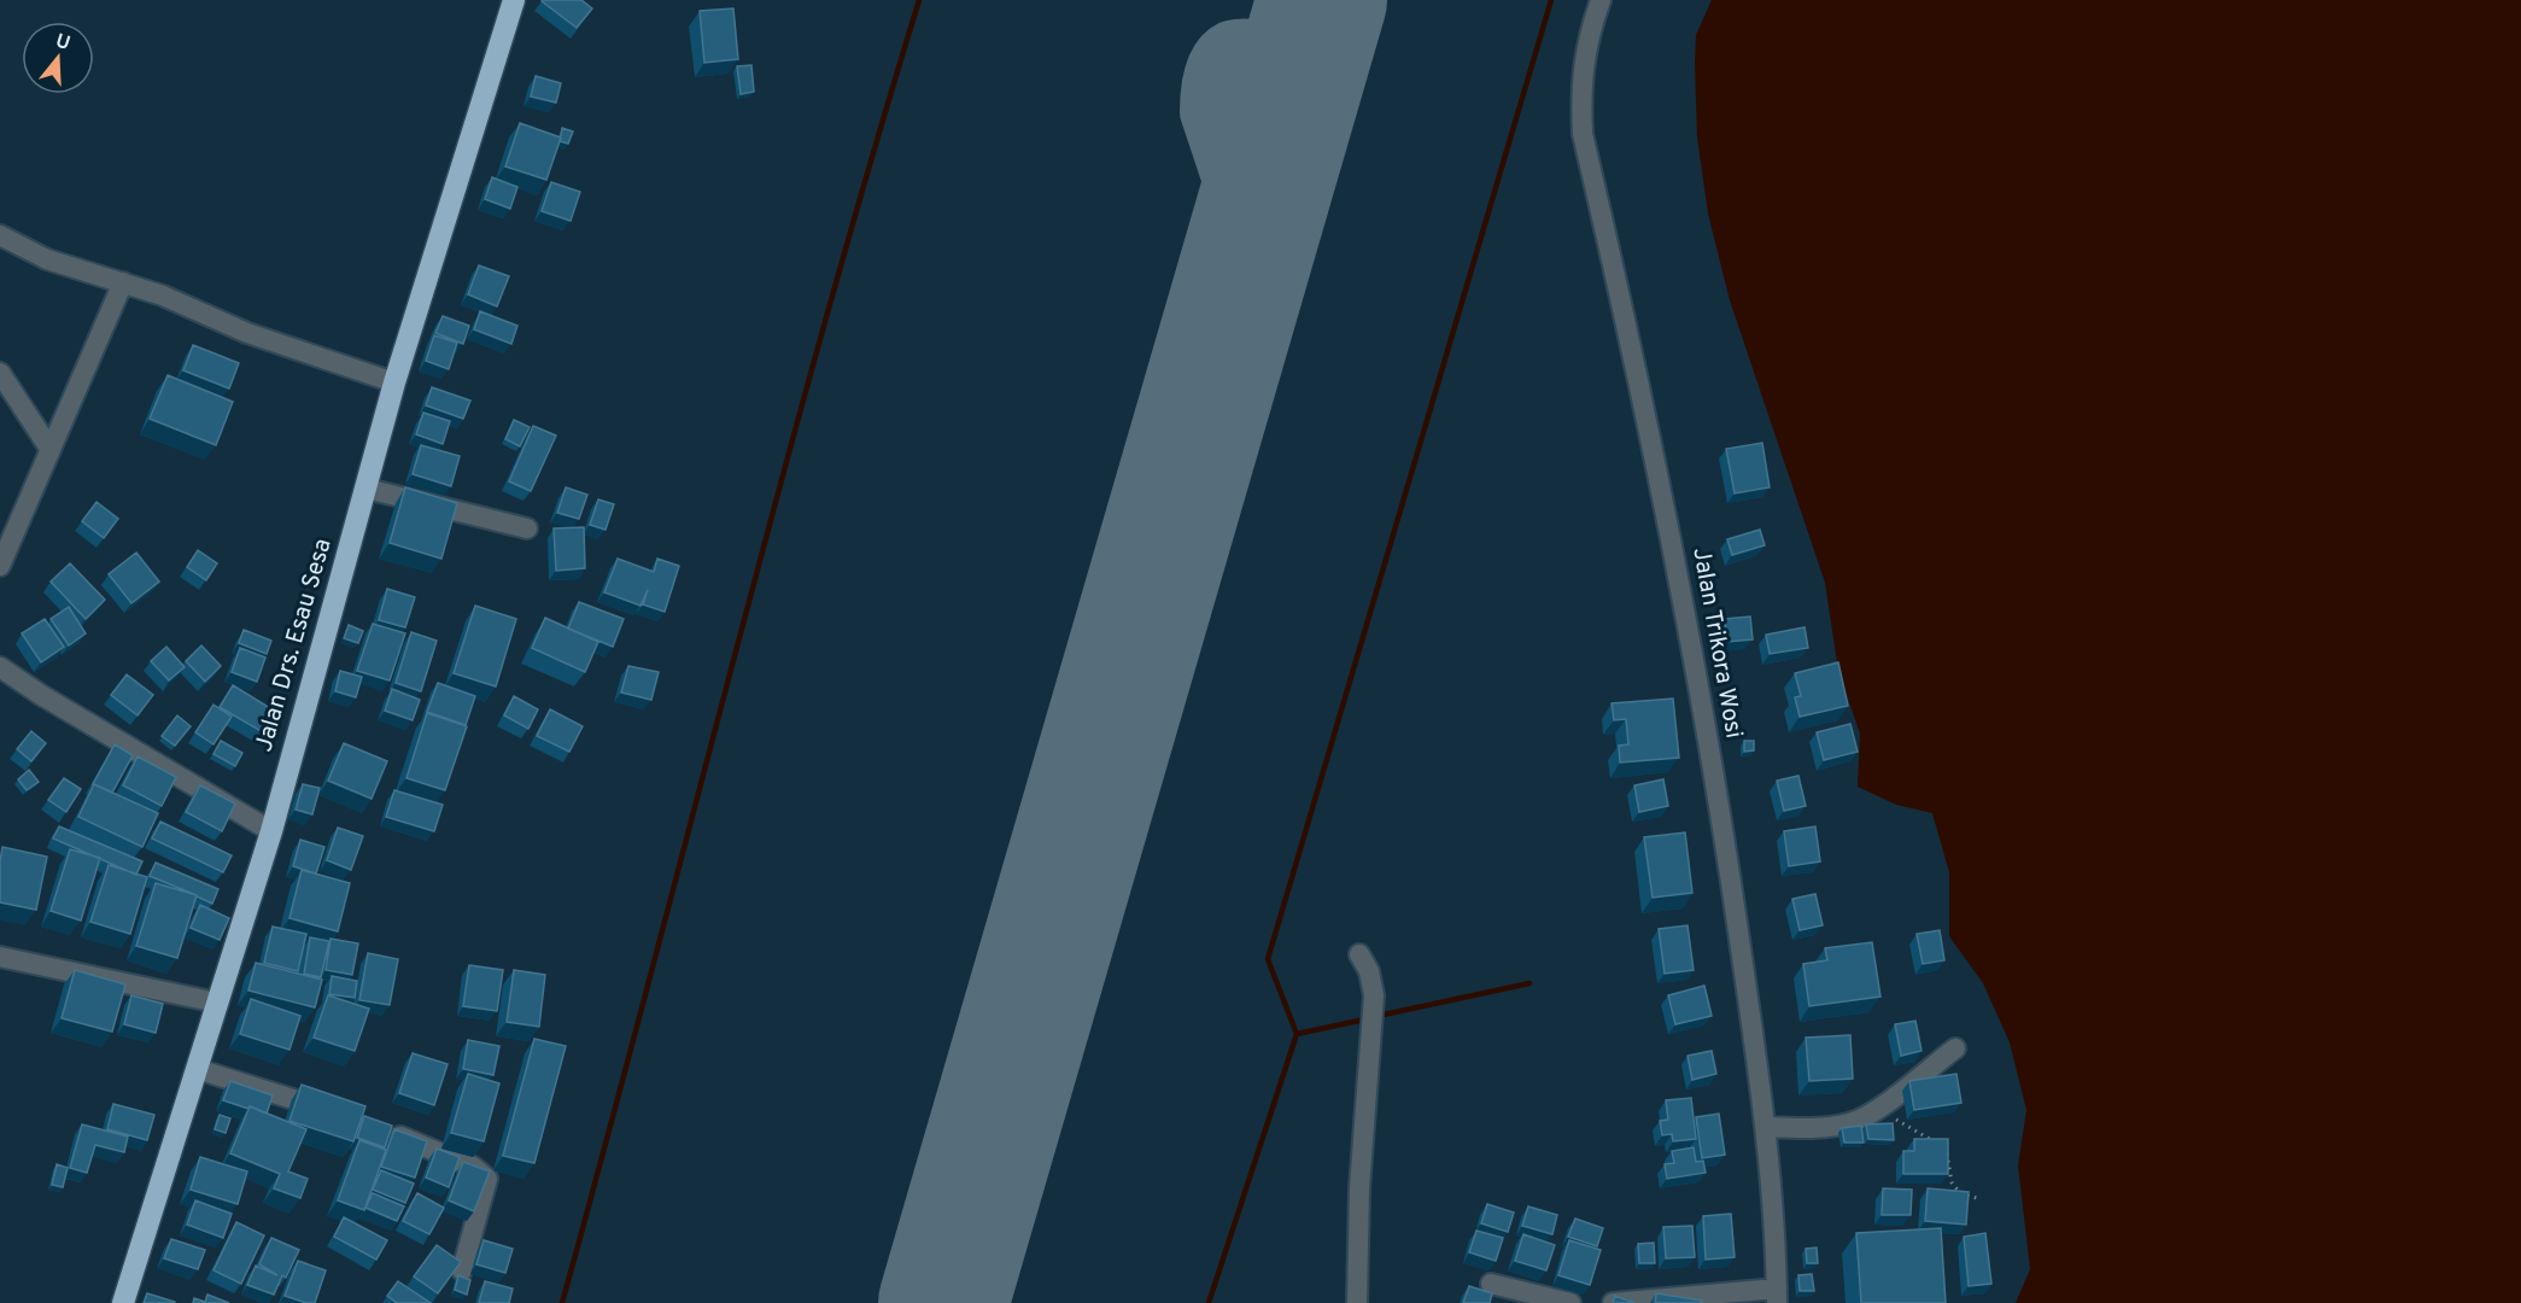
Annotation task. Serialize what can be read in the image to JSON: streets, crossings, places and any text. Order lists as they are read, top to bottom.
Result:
{
  "streets": {
    "highway": ["Jalan Drs. Esau Sesa"],
    "street": ["Jalan Trikora Wosi"]
  },
  "north": "top"
}
